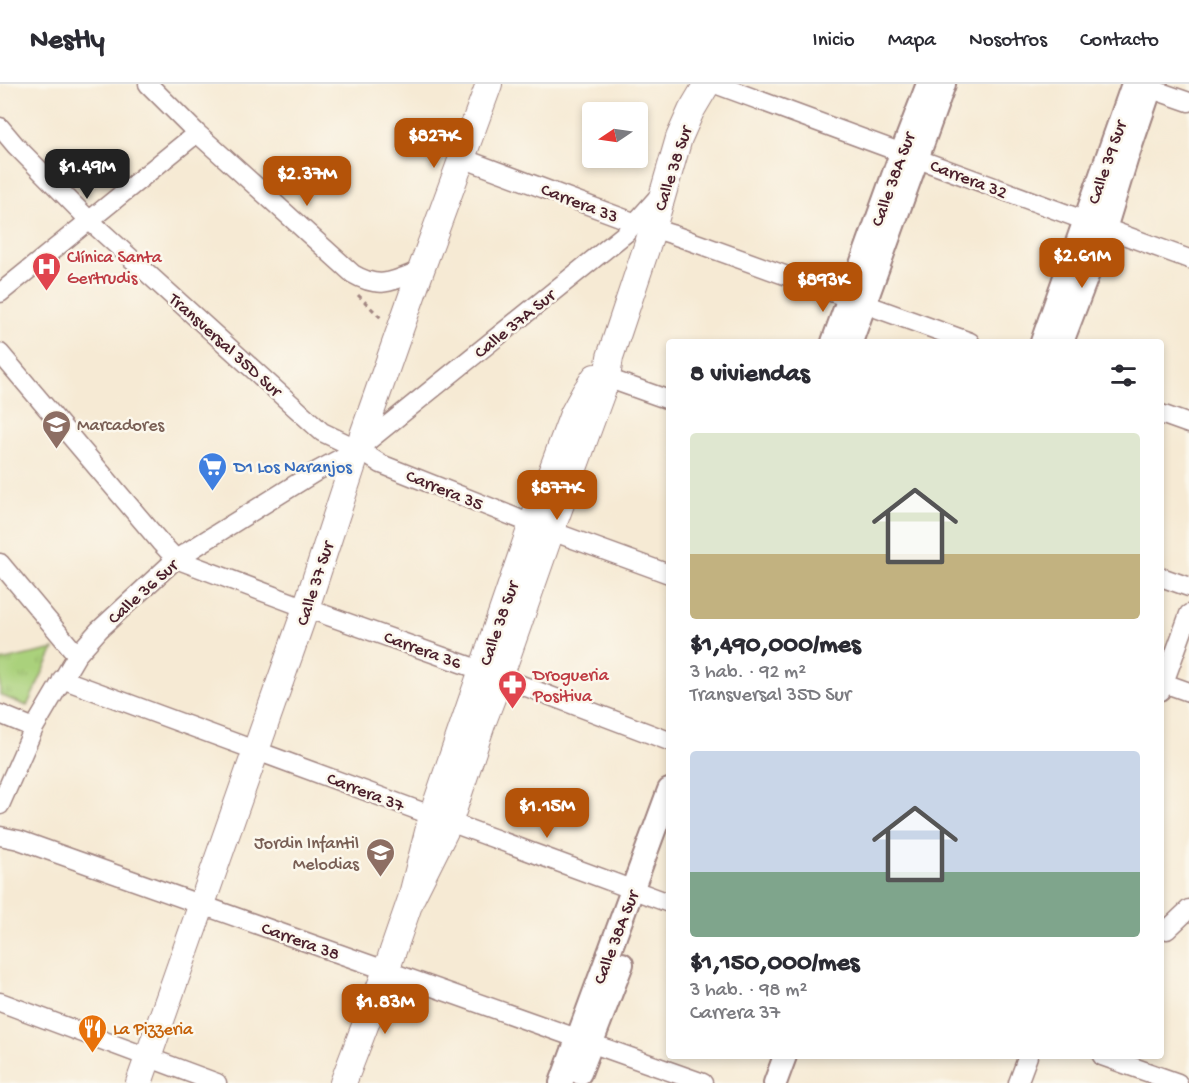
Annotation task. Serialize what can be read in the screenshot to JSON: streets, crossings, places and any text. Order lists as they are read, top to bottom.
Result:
{
  "streets": {
    "main road": ["Calle 38 Sur", "Calle 37 Sur"],
    "street": [
      "Calle 39 Sur",
      "Carrera 32",
      "Calle 38A Sur",
      "Carrera 33",
      "Calle 37A Sur",
      "Transversal 35D Sur",
      "Carrera 35",
      "Calle 36 Sur",
      "Carrera 36",
      "Carrera 37",
      "Carrera 38"
    ]
  },
  "crossings": [
    ["Calle 39 Sur", "Carrera 32"],
    ["Calle 38 Sur", "Carrera 33"],
    ["Calle 38 Sur", "Calle 37A Sur"],
    ["Calle 38 Sur", "Carrera 35"],
    ["Calle 38 Sur", "Carrera 36"],
    ["Calle 38 Sur", "Carrera 37"],
    ["Calle 38 Sur", "Carrera 38"],
    ["Carrera 32", "Calle 38A Sur"],
    ["Calle 38A Sur", "Carrera 33"],
    ["Calle 38A Sur", "Carrera 37"],
    ["Calle 38A Sur", "Carrera 38"],
    ["Carrera 33", "Calle 37A Sur"],
    ["Carrera 33", "Calle 37 Sur"],
    ["Calle 37A Sur", "Transversal 35D Sur"],
    ["Calle 37A Sur", "Carrera 35"],
    ["Calle 37A Sur", "Calle 37 Sur"],
    ["Calle 37A Sur", "Calle 36 Sur"],
    ["Transversal 35D Sur", "Carrera 35"],
    ["Transversal 35D Sur", "Calle 37 Sur"],
    ["Transversal 35D Sur", "Calle 36 Sur"],
    ["Carrera 35", "Calle 37 Sur"],
    ["Carrera 35", "Calle 36 Sur"],
    ["Calle 37 Sur", "Calle 36 Sur"],
    ["Calle 37 Sur", "Carrera 36"],
    ["Calle 37 Sur", "Carrera 37"],
    ["Calle 37 Sur", "Carrera 38"],
    ["Calle 36 Sur", "Carrera 36"],
    ["Calle 36 Sur", "Carrera 37"]
  ],
  "places": {
    "hospital": ["Clínica Santa Gertrudis"],
    "school or university": ["Marcadores", "Jordin Infantil Melodias"],
    "supermarket": ["D1 Los Naranjos"],
    "pharmacy": ["Drogueria Positiva"],
    "restaurant": ["La Pizzeria"]
  },
  "north": "left",
  "page": {
    "header": "Nestly",
    "nav": [
      "Inicio",
      "Mapa",
      "Nosotros",
      "Contacto"
    ],
    "price": [
      "$827K",
      "$1.49M",
      "$2.37M",
      "$2.61M",
      "$893K",
      "$877K",
      "$1.15M",
      "$1.83M"
    ],
    "heading": "8 viviendas",
    "list": [
      {
        "name": "$1,490,000/mes",
        "note": "3 hab. · 92 m² · Transversal 35D Sur"
      },
      {
        "name": "$1,150,000/mes",
        "note": "3 hab. · 98 m² · Carrera 37"
      }
    ]
  }
}
